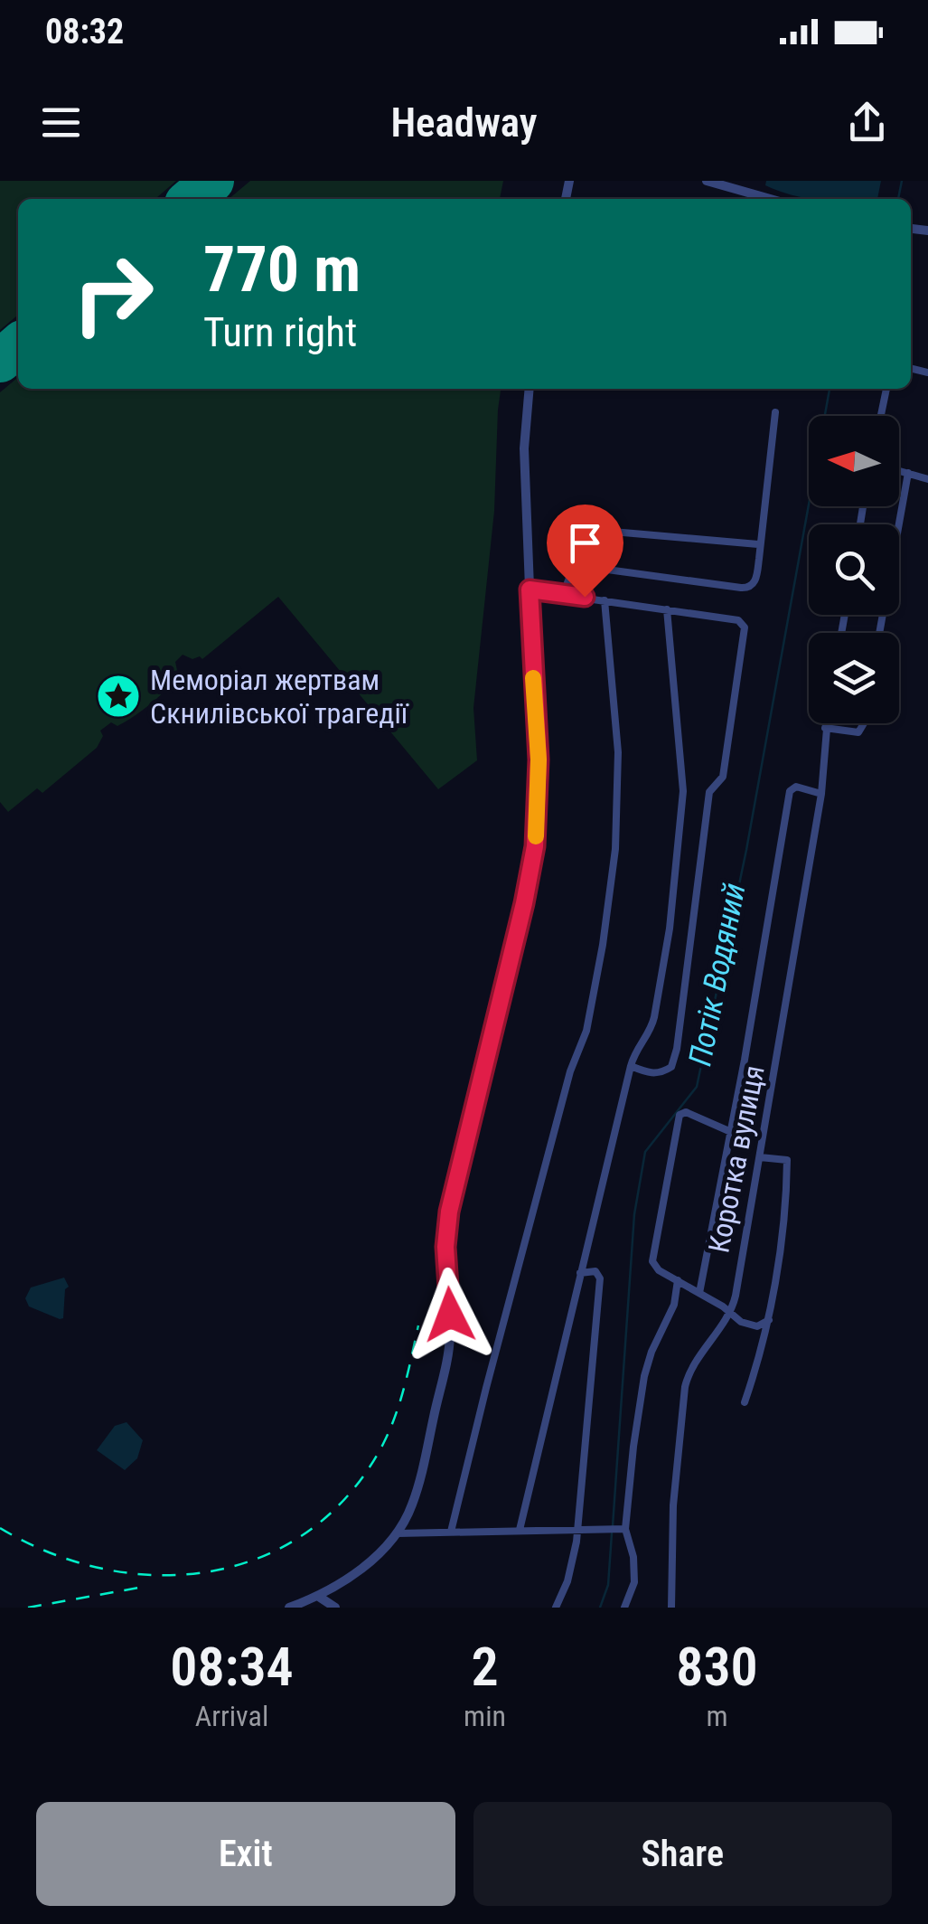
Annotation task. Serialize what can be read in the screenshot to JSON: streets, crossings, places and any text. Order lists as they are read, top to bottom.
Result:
{
  "streets": {
    "street": ["Коротка вулиця"]
  },
  "water": ["Потік Водяний"],
  "places": {
    "place": ["Меморіал жертвам Скнилівської трагедії"]
  },
  "north": "left",
  "page": {
    "status": "08:32",
    "header": "Headway",
    "turn": ["770 m", "Turn right"],
    "eta": [
      "08:34",
      "Arrival",
      "2",
      "min",
      "830",
      "m"
    ],
    "buttons": ["Exit", "Share"]
  }
}
